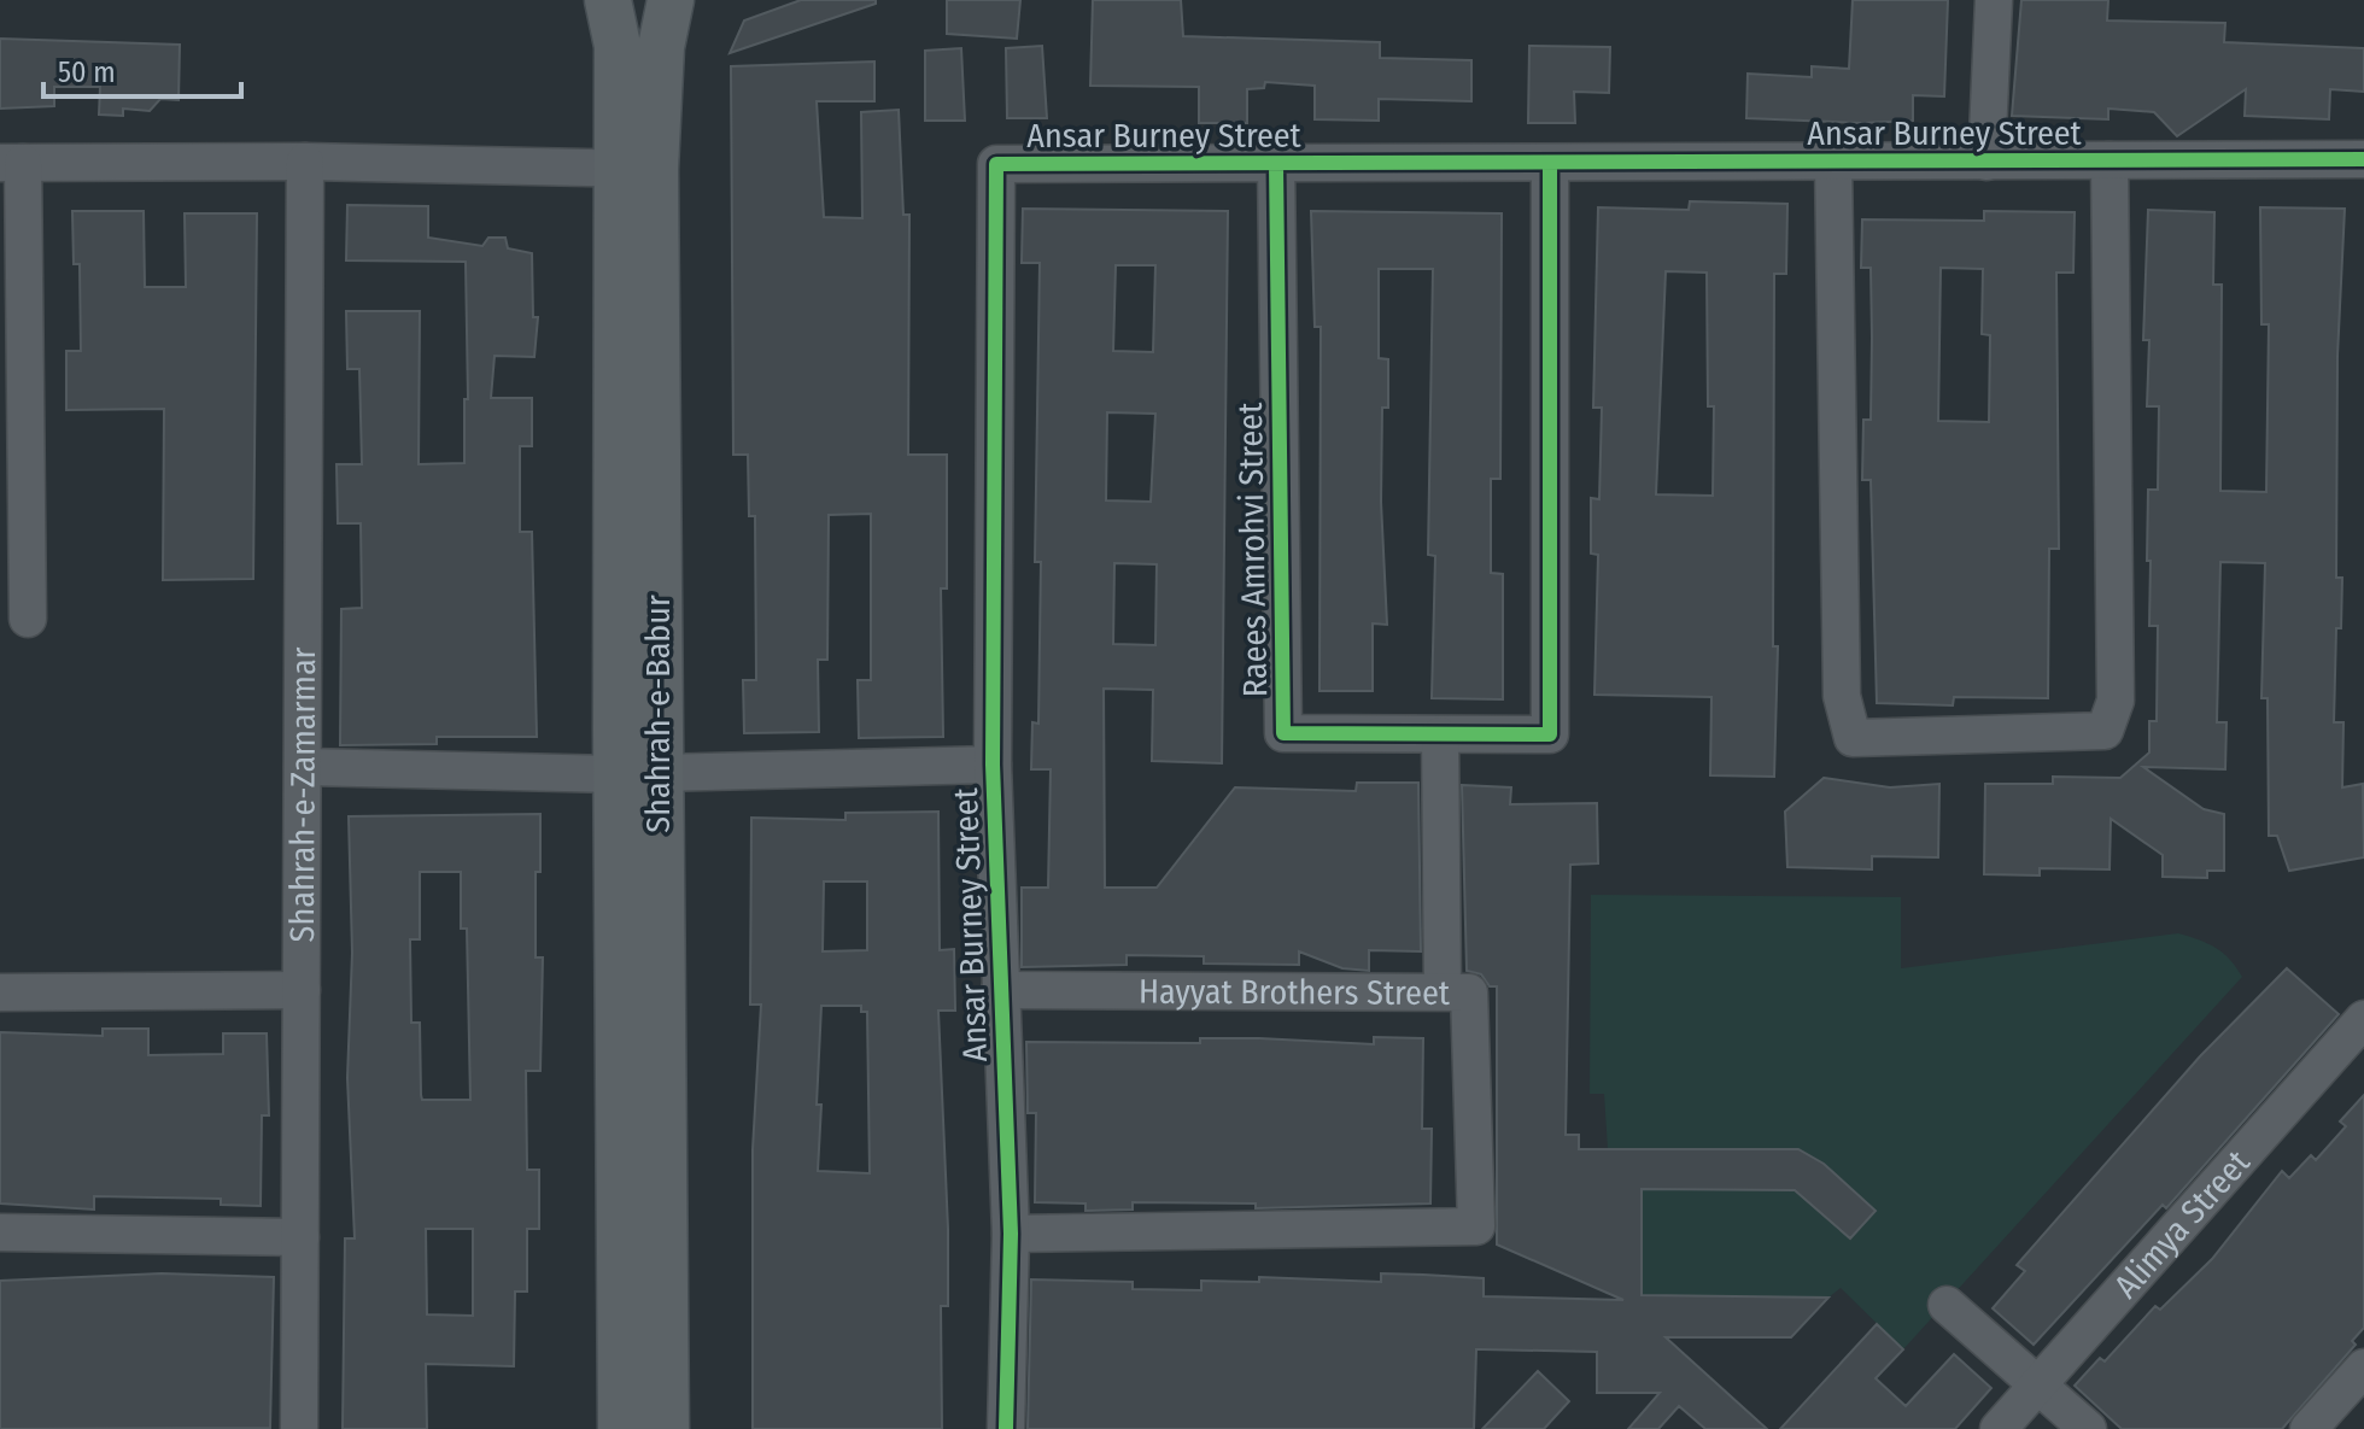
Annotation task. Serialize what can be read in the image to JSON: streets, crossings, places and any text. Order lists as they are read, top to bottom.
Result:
{
  "streets": {
    "main road": ["Shahrah-e-Babur"],
    "street": [
      "Ansar Burney Street",
      "Raees Amrohvi Street",
      "Shahrah-e-Zamarmar",
      "Hayyat Brothers Street",
      "Alimya Street"
    ]
  },
  "crossings": [
    ["Ansar Burney Street", "Raees Amrohvi Street"],
    ["Ansar Burney Street", "Hayyat Brothers Street"]
  ],
  "scale_bar": "50 m"
}
